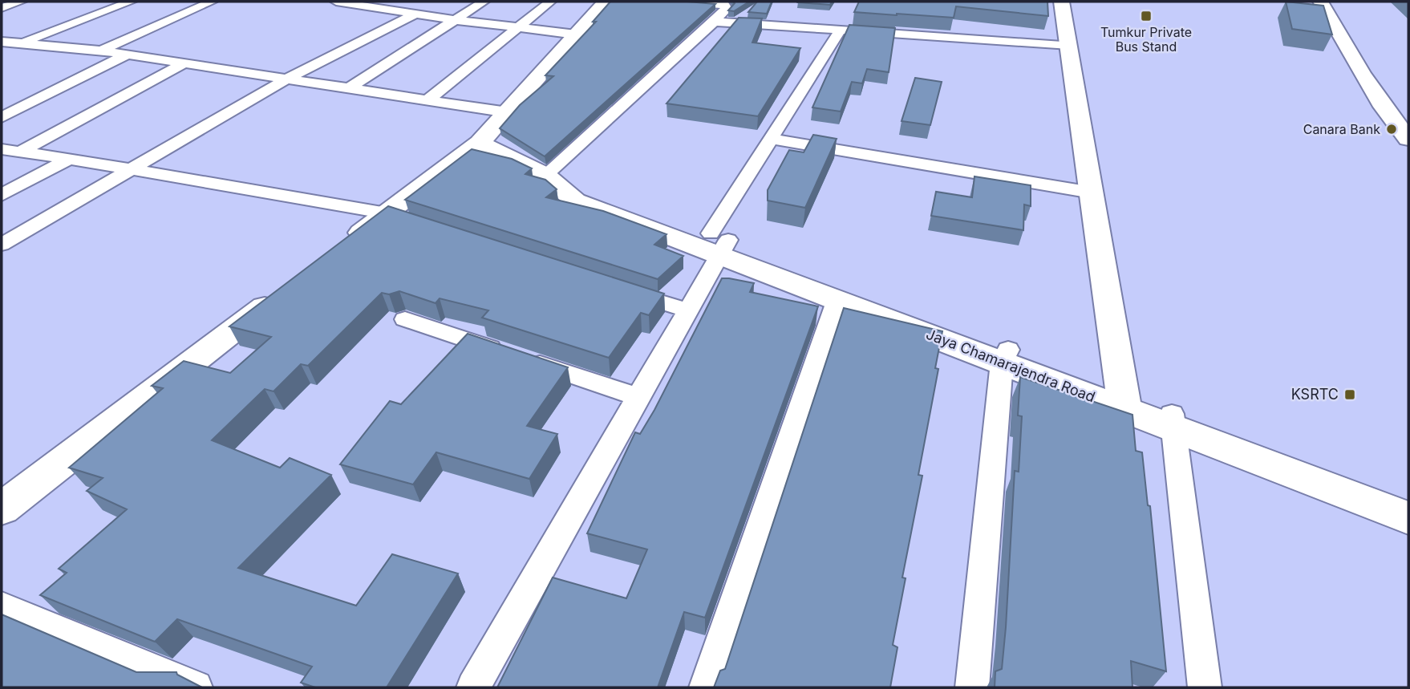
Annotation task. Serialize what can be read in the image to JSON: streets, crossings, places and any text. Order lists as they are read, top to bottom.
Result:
{
  "streets": {
    "main road": ["Jaya Chamarajendra Road"]
  },
  "places": {
    "transit": ["Tumkur Private Bus Stand", "KSRTC"],
    "other": ["Canara Bank"]
  }
}
